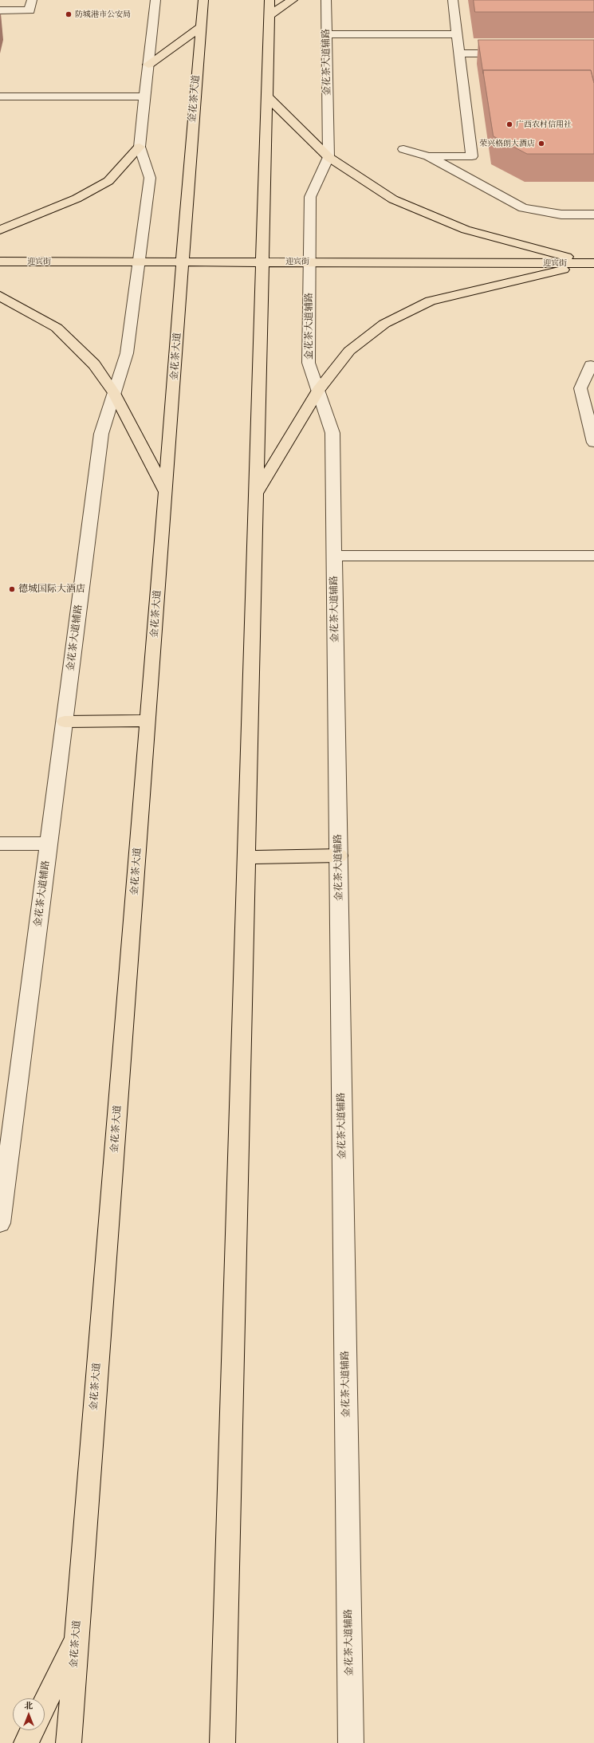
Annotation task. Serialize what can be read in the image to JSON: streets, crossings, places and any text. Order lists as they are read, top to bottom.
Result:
{
  "streets": {
    "main road": ["金花茶大道", "迎宾街"],
    "street": ["金花茶大道辅路"]
  },
  "crossings": [
    ["金花茶大道辅路", "迎宾街"],
    ["金花茶大道", "迎宾街"]
  ],
  "places": [
    "防城港市公安局",
    "广西农村信用社",
    "荣兴格朗大酒店",
    "德城国际大酒店"
  ],
  "north": "top"
}
